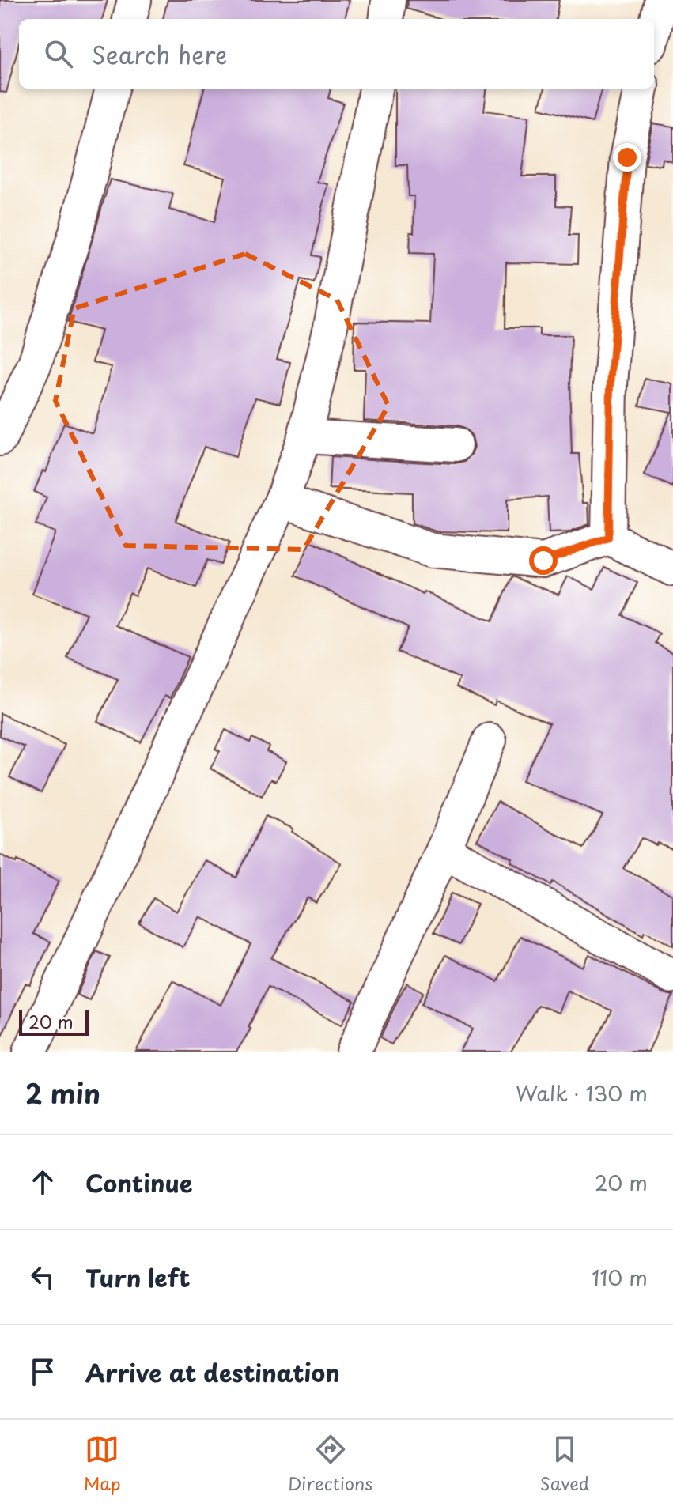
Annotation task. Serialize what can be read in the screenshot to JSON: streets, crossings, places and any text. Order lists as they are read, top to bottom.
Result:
{
  "scale_bar": "20 m",
  "page": {
    "search": "Search here",
    "scale": "20 m",
    "heading": ["2 min", "Walk · 130 m"],
    "list": [
      ["Continue", "20 m"],
      ["Turn left", "110 m"],
      "Arrive at destination"
    ],
    "nav": ["Map", "Directions", "Saved"]
  }
}
